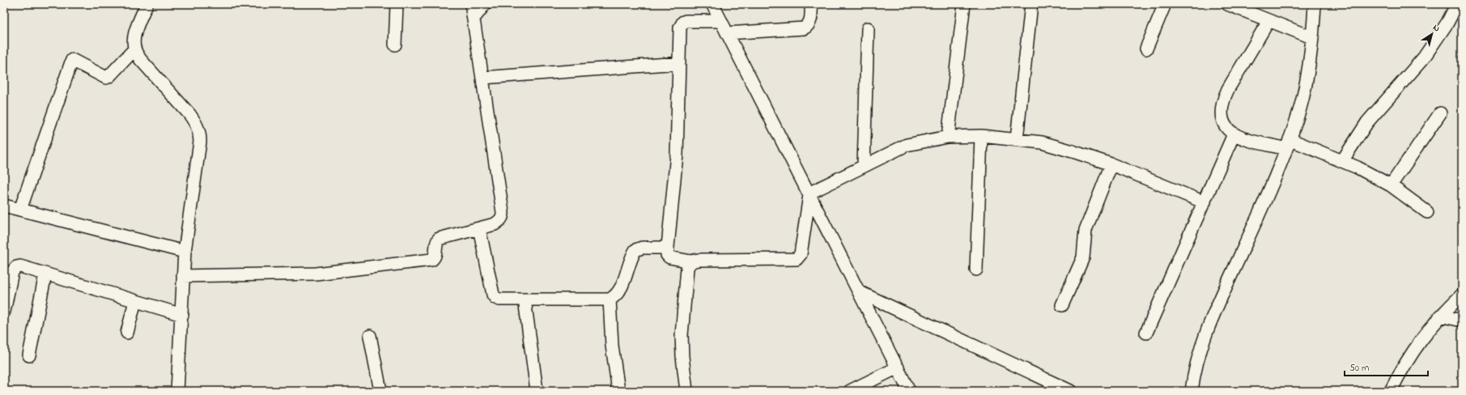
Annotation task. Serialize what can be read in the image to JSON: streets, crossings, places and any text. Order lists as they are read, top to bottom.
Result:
{
  "scale_bar": "50 m",
  "north": "top right"
}
